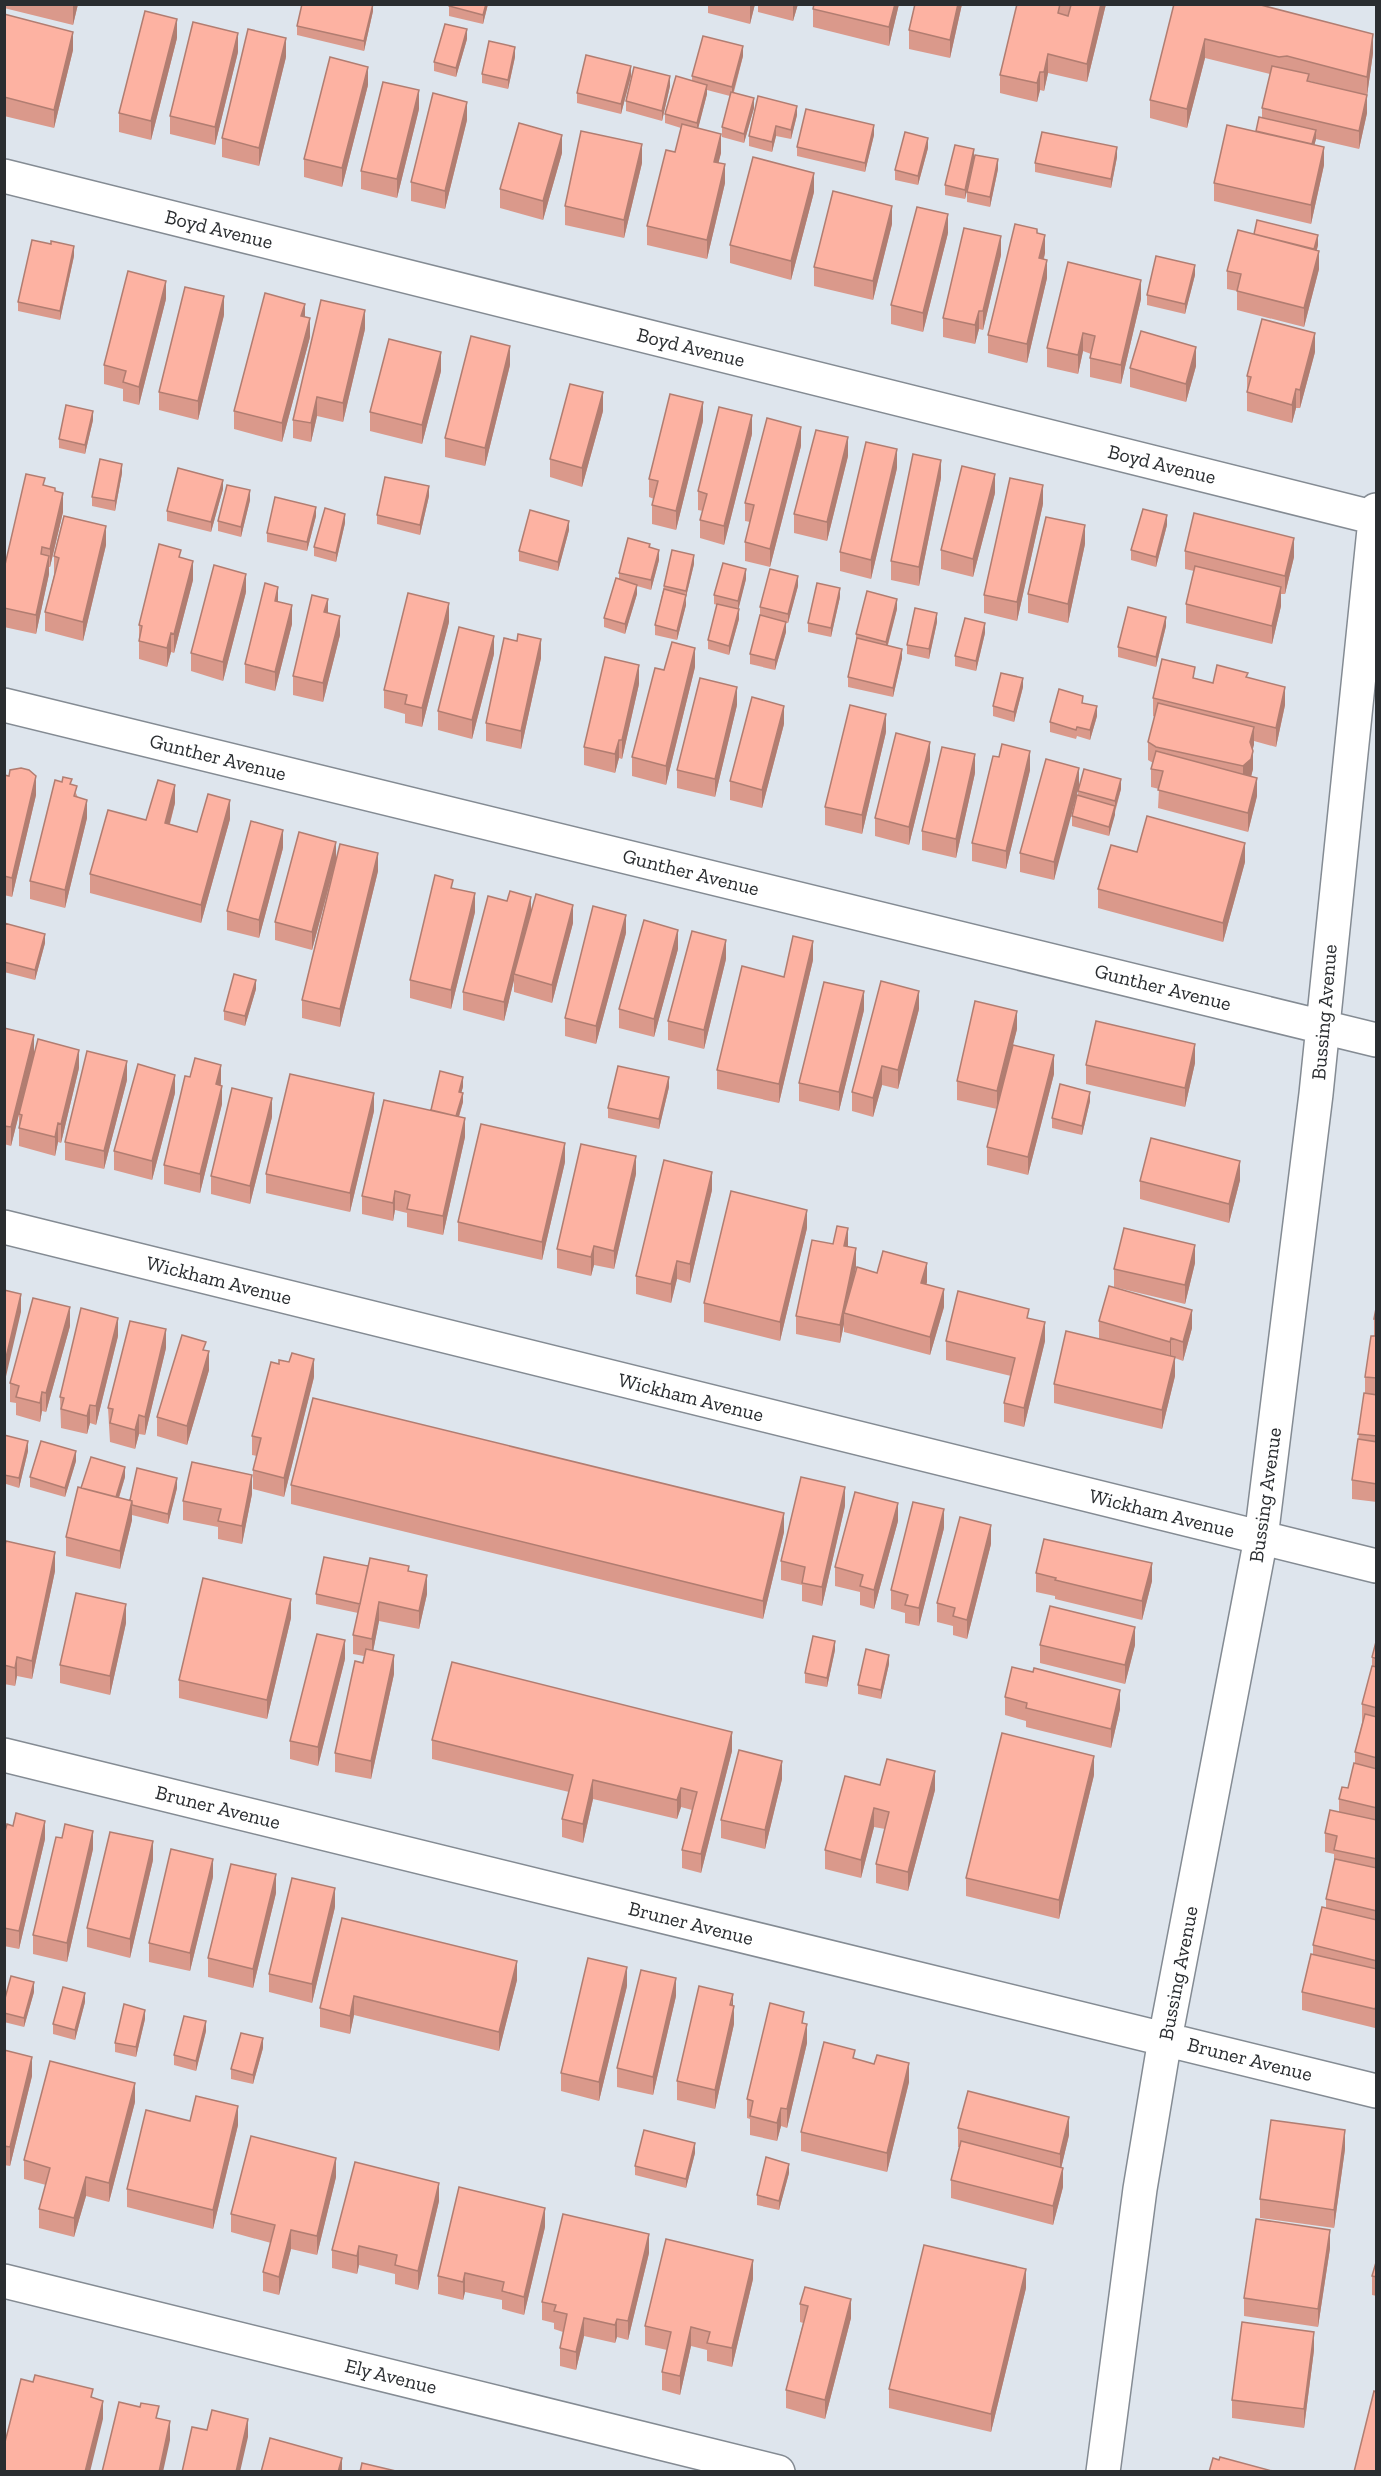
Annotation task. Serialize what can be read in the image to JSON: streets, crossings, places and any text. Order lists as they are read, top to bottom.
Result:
{
  "streets": {
    "street": [
      "Boyd Avenue",
      "Gunther Avenue",
      "Bussing Avenue",
      "Wickham Avenue",
      "Bruner Avenue",
      "Ely Avenue"
    ]
  },
  "crossings": [
    ["Boyd Avenue", "Bussing Avenue"],
    ["Gunther Avenue", "Bussing Avenue"],
    ["Bussing Avenue", "Wickham Avenue"],
    ["Bussing Avenue", "Bruner Avenue"]
  ]
}
